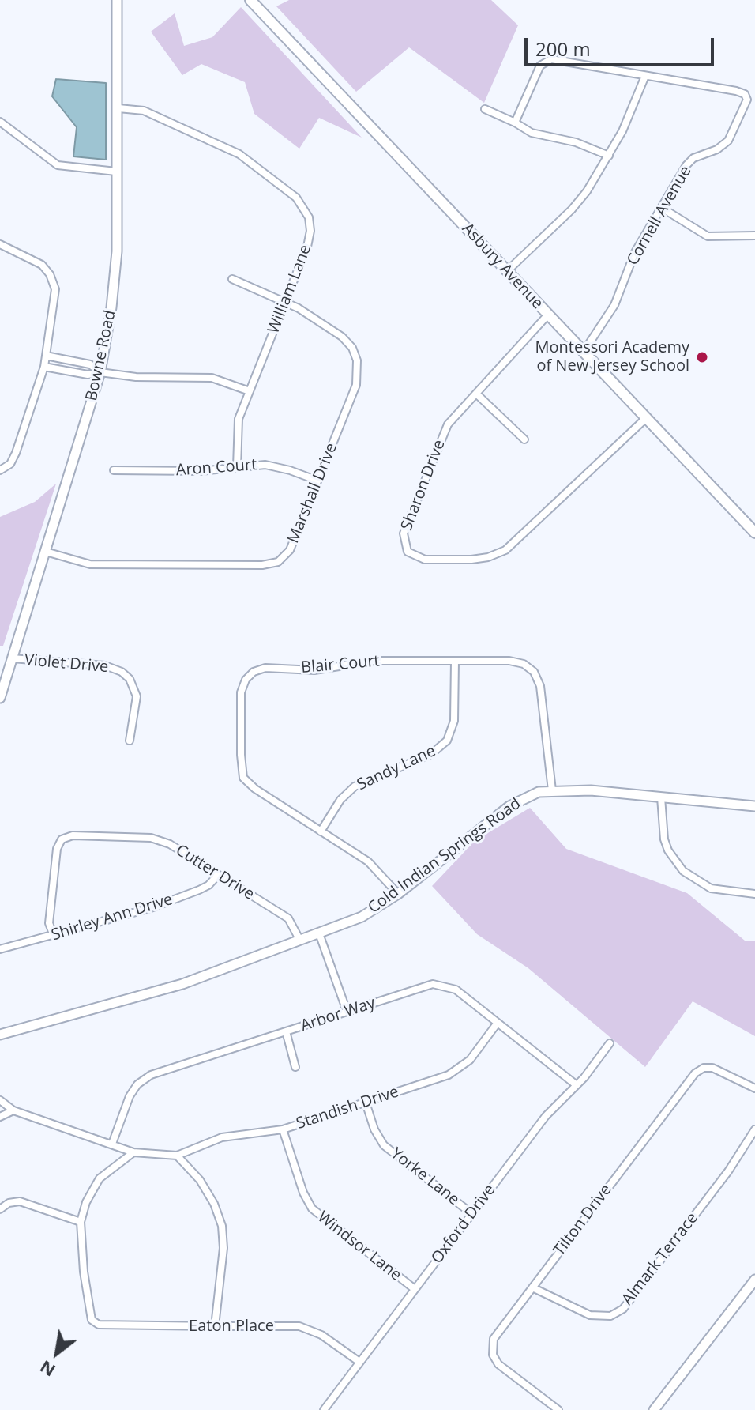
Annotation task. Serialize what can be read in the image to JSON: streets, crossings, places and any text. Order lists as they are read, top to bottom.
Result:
{
  "streets": {
    "main road": ["Asbury Avenue"],
    "street": [
      "Cornell Avenue",
      "William Lane",
      "Bowne Road",
      "Aron Court",
      "Sharon Drive",
      "Marshall Drive",
      "Violet Drive",
      "Blair Court",
      "Sandy Lane",
      "Cold Indian Springs Road",
      "Cutter Drive",
      "Shirley Ann Drive",
      "Arbor Way",
      "Standish Drive",
      "Yorke Lane",
      "Tilton Drive",
      "Oxford Drive",
      "Windsor Lane",
      "Almark Terrace",
      "Eaton Place"
    ]
  },
  "crossings": [
    ["Cornell Avenue", "Asbury Avenue"],
    ["Asbury Avenue", "Sharon Drive"],
    ["William Lane", "Bowne Road"],
    ["William Lane", "Aron Court"],
    ["William Lane", "Marshall Drive"],
    ["Bowne Road", "Marshall Drive"],
    ["Bowne Road", "Violet Drive"],
    ["Aron Court", "Marshall Drive"],
    ["Blair Court", "Sandy Lane"],
    ["Blair Court", "Cold Indian Springs Road"],
    ["Cold Indian Springs Road", "Cutter Drive"],
    ["Cutter Drive", "Shirley Ann Drive"],
    ["Arbor Way", "Standish Drive"],
    ["Arbor Way", "Oxford Drive"],
    ["Standish Drive", "Yorke Lane"],
    ["Standish Drive", "Windsor Lane"],
    ["Standish Drive", "Eaton Place"],
    ["Yorke Lane", "Oxford Drive"],
    ["Tilton Drive", "Almark Terrace"],
    ["Oxford Drive", "Windsor Lane"],
    ["Oxford Drive", "Eaton Place"]
  ],
  "places": ["Montessori Academy of New Jersey School"],
  "scale_bar": "200 m",
  "north": "bottom left"
}
